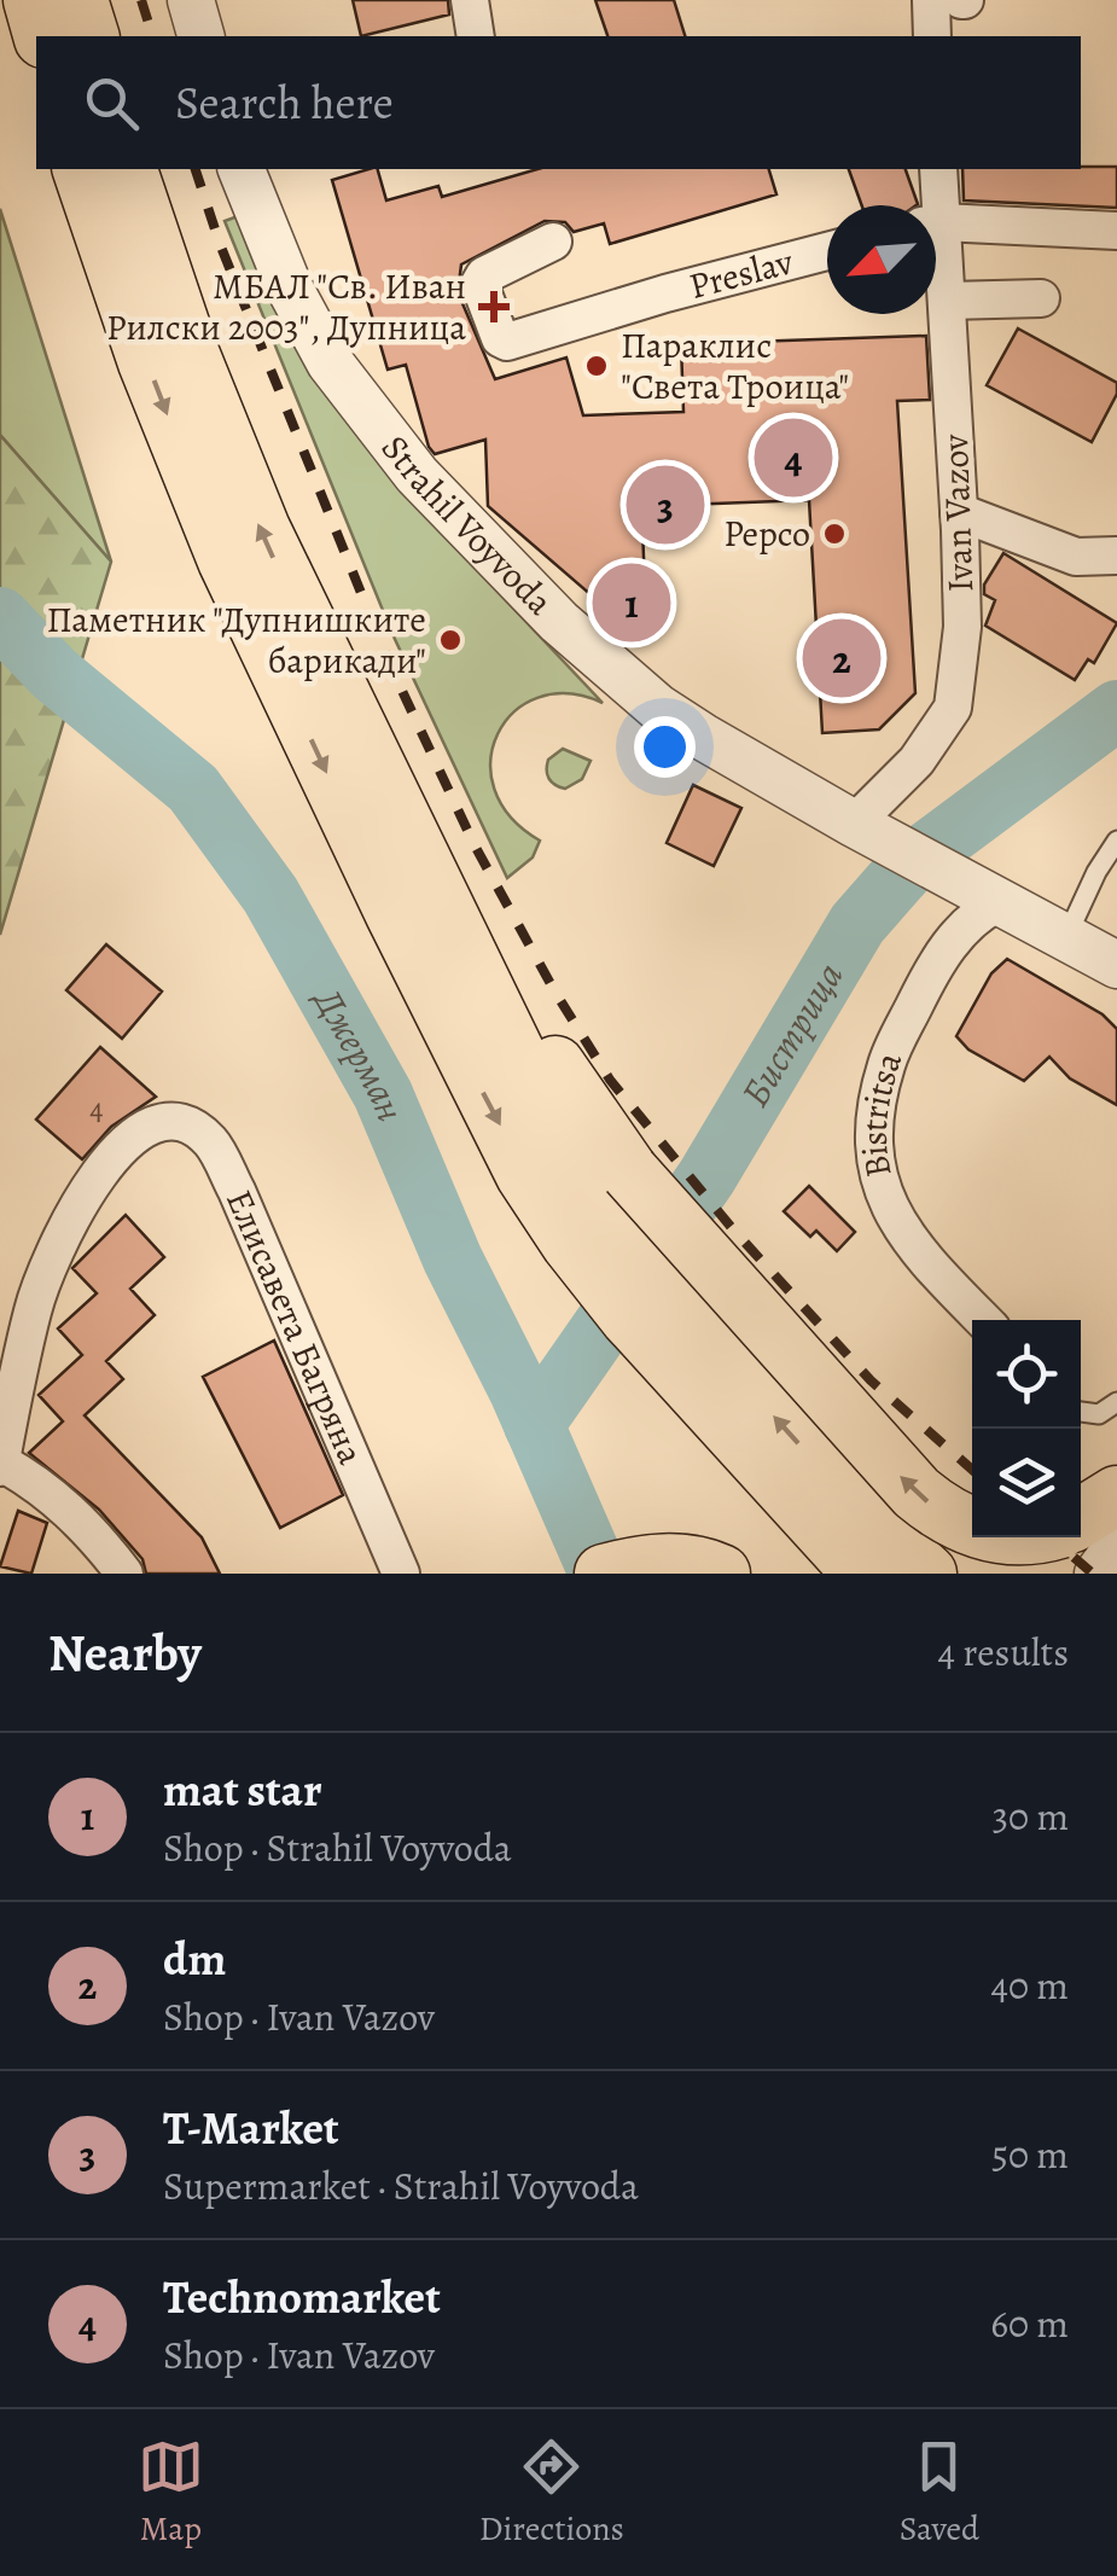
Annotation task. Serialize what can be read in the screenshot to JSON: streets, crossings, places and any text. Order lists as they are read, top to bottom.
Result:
{
  "streets": {
    "street": [
      "Preslav",
      "Ivan Vazov",
      "Strahil Voyvoda",
      "Bistritsa",
      "Елисавета Багряна"
    ]
  },
  "crossings": [
    ["Ivan Vazov", "Strahil Voyvoda"],
    ["Strahil Voyvoda", "Bistritsa"]
  ],
  "water": ["Бистрица", "Джерман"],
  "places": {
    "health": ["МБАЛ \"Св. Иван Рилски 2003\", Дупница"],
    "other": ["Параклис \"Света Троица\"", "Pepco", "Паметник \"Дупнишките барикади\""]
  },
  "house_numbers": ["4"],
  "north": "bottom left",
  "page": {
    "search": "Search here",
    "pins": [
      "4",
      "3",
      "1",
      "2"
    ],
    "heading": ["Nearby", "4 results"],
    "list": [
      {
        "mark": "1",
        "name": "mat star",
        "note": "Shop · Strahil Voyvoda",
        "value": "30 m"
      },
      {
        "mark": "2",
        "name": "dm",
        "note": "Shop · Ivan Vazov",
        "value": "40 m"
      },
      {
        "mark": "3",
        "name": "T-Market",
        "note": "Supermarket · Strahil Voyvoda",
        "value": "50 m"
      },
      {
        "mark": "4",
        "name": "Technomarket",
        "note": "Shop · Ivan Vazov",
        "value": "60 m"
      }
    ],
    "nav": ["Map", "Directions", "Saved"]
  }
}
